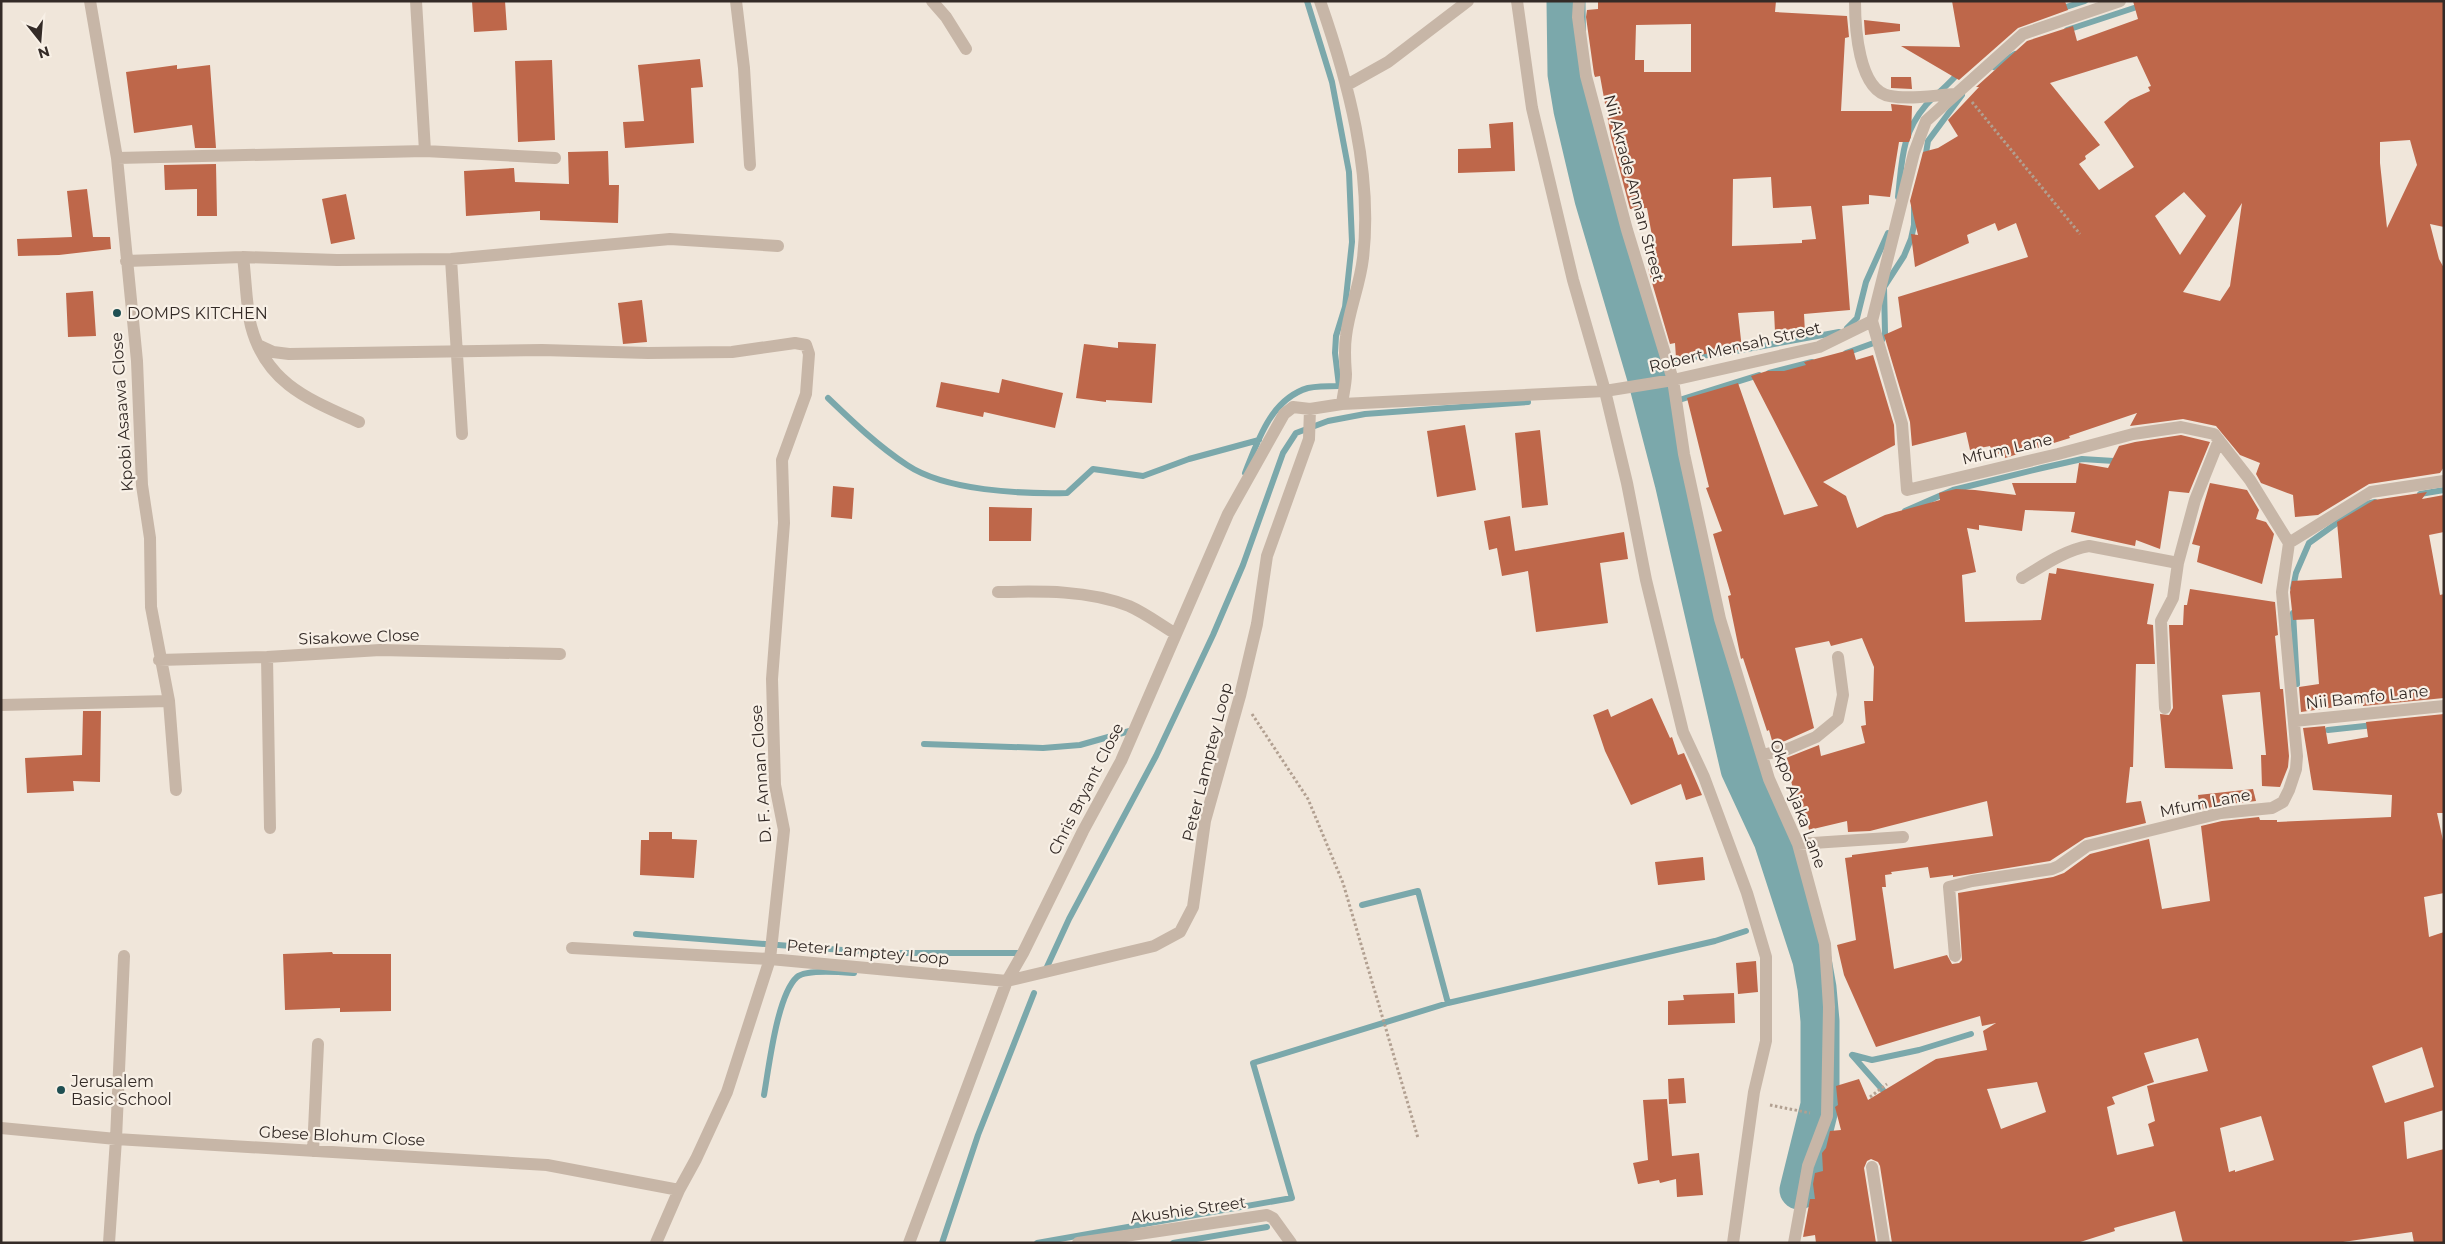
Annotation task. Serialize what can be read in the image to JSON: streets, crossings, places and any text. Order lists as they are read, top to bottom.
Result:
{
  "streets": {
    "street": [
      "Nii Akrade Annan Street",
      "Robert Mensah Street",
      "Kpobi Asaawa Close",
      "Mfum Lane",
      "Sisakowe Close",
      "Nii Bamfo Lane",
      "Peter Lamptey Loop",
      "D. F. Annan Close",
      "Chris Bryant Close",
      "Okpo Ajaka Lane",
      "Gbese Blohum Close",
      "Akushie Street"
    ]
  },
  "crossings": [
    ["Nii Akrade Annan Street", "Robert Mensah Street"],
    ["Nii Akrade Annan Street", "Okpo Ajaka Lane"],
    ["Robert Mensah Street", "Mfum Lane"],
    ["Robert Mensah Street", "Chris Bryant Close"],
    ["Robert Mensah Street", "Okpo Ajaka Lane"],
    ["Kpobi Asaawa Close", "Sisakowe Close"],
    ["Mfum Lane", "Nii Bamfo Lane"],
    ["Peter Lamptey Loop", "D. F. Annan Close"],
    ["Peter Lamptey Loop", "Chris Bryant Close"],
    ["D. F. Annan Close", "Gbese Blohum Close"]
  ],
  "places": ["DOMPS KITCHEN", "Jerusalem Basic School"],
  "north": "bottom"
}
